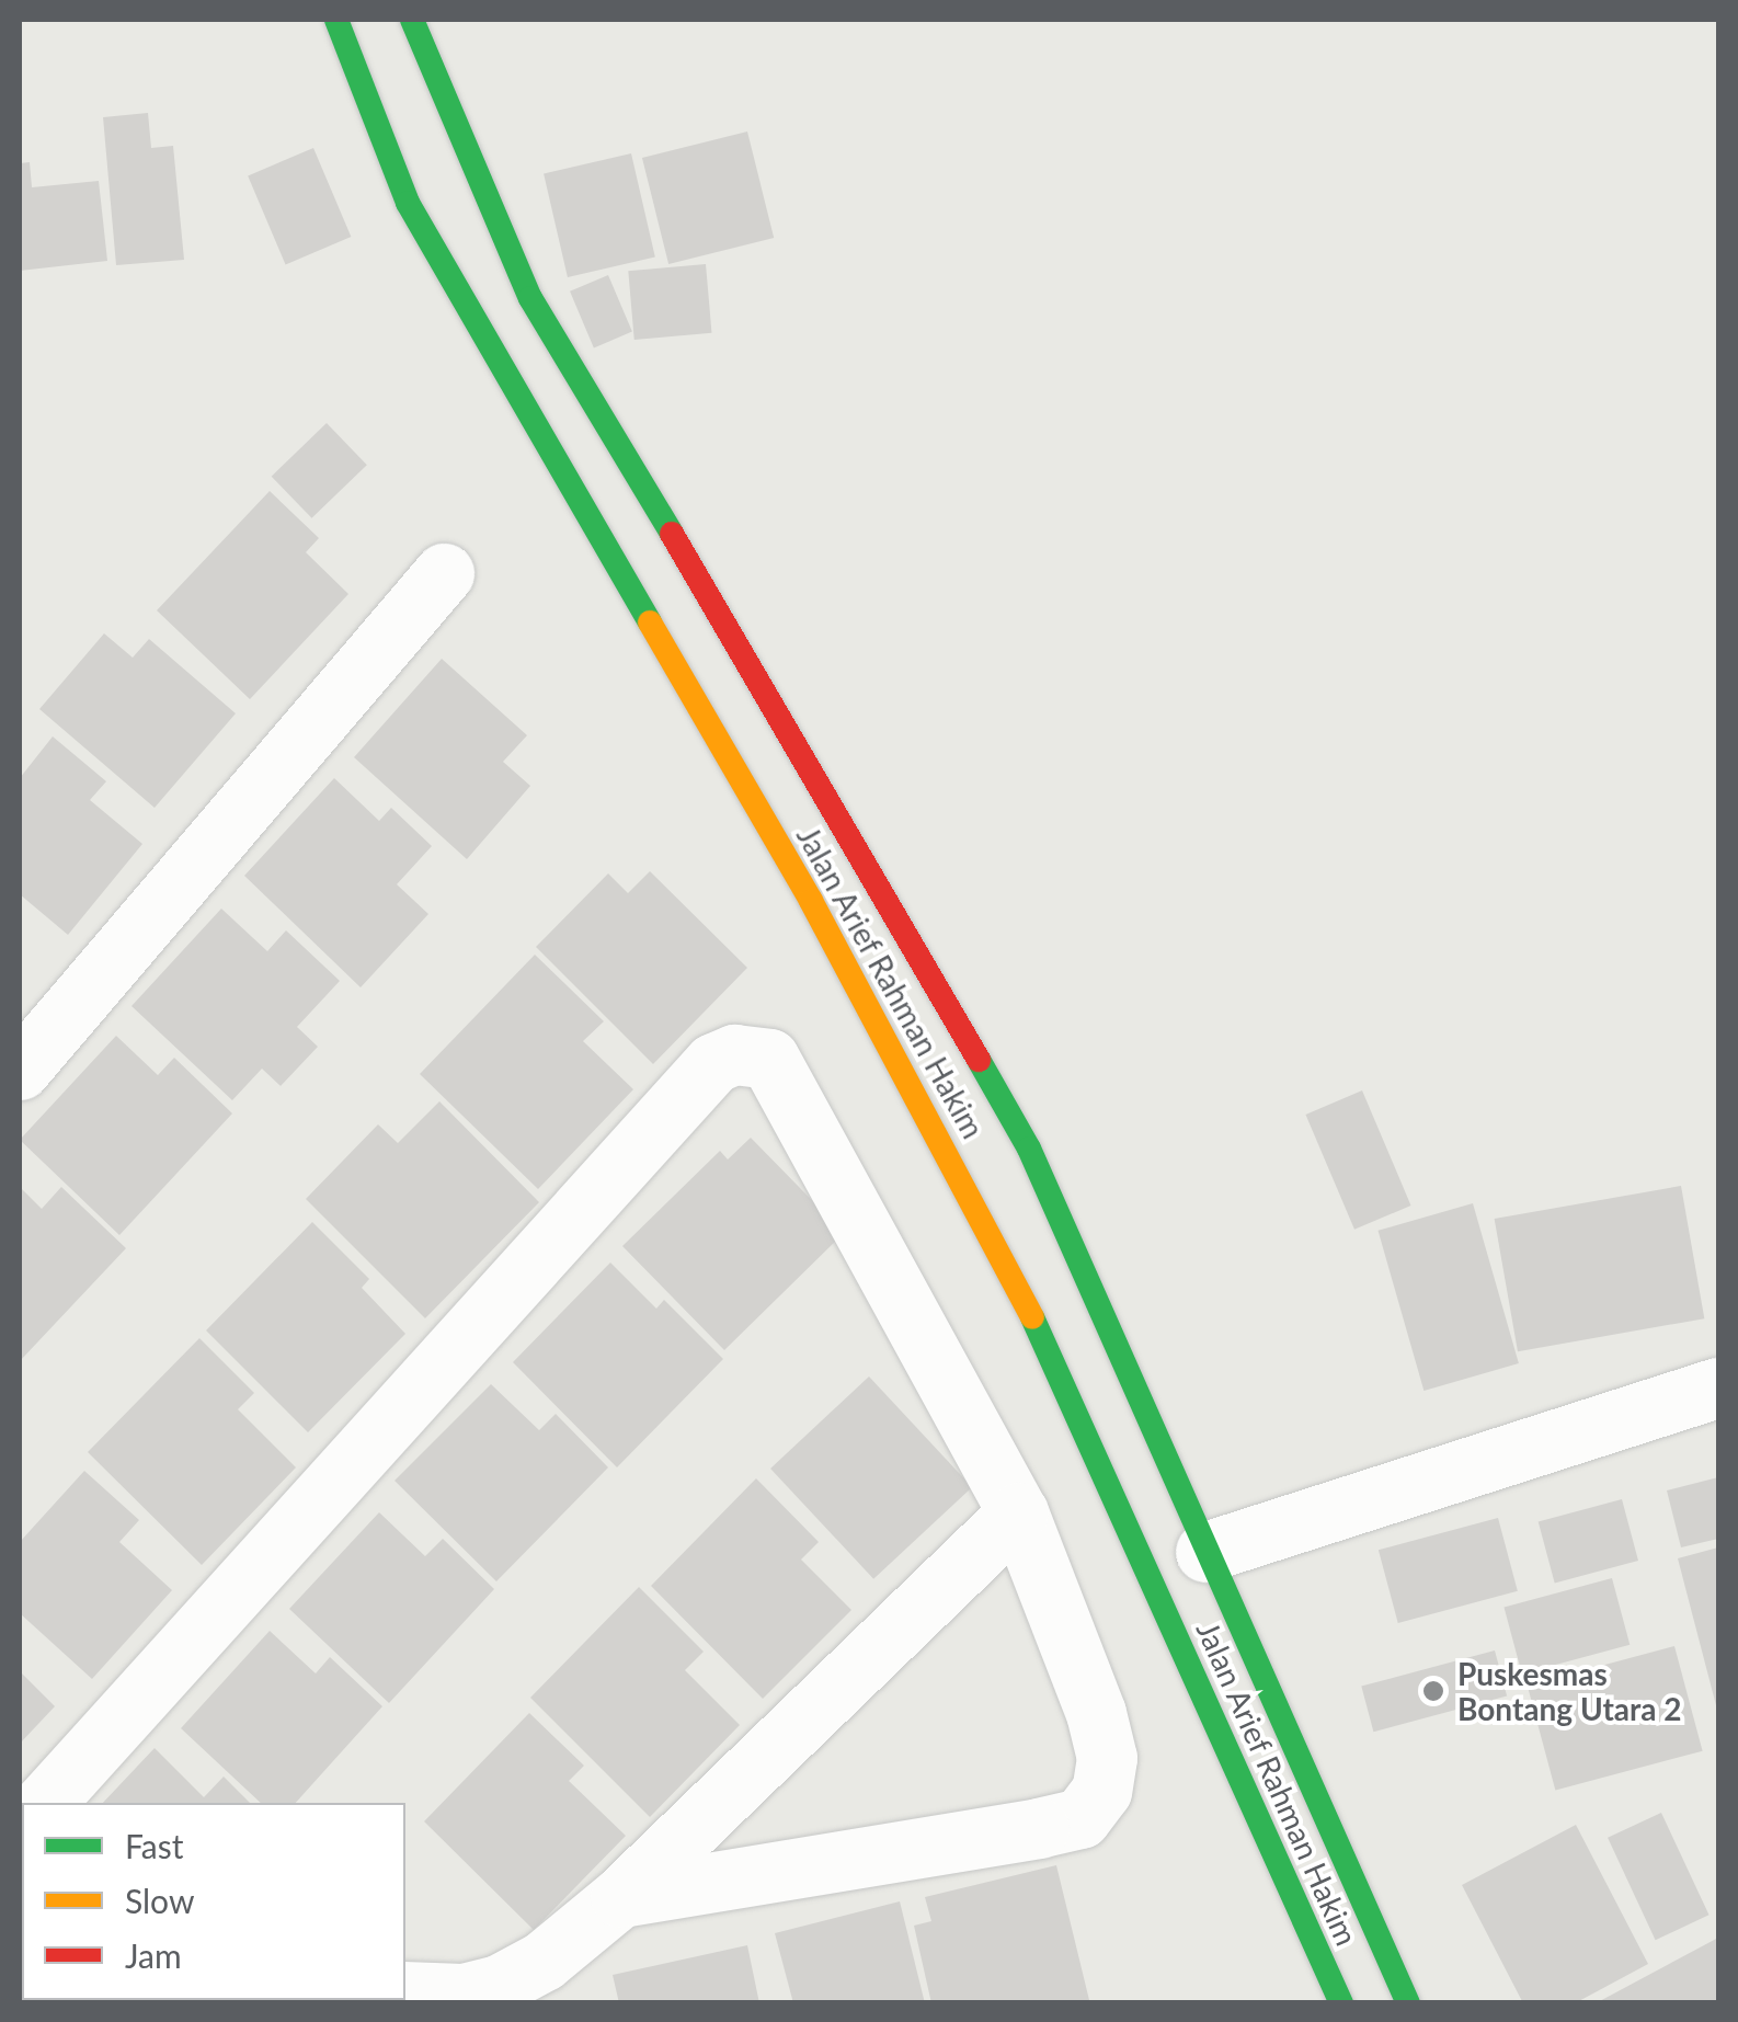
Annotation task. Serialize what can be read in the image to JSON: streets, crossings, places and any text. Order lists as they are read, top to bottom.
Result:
{
  "streets": {
    "street": ["Jalan Arief Rahman Hakim"]
  },
  "places": ["Puskesmas Bontang Utara 2"],
  "legend": ["Fast", "Slow", "Jam"]
}
